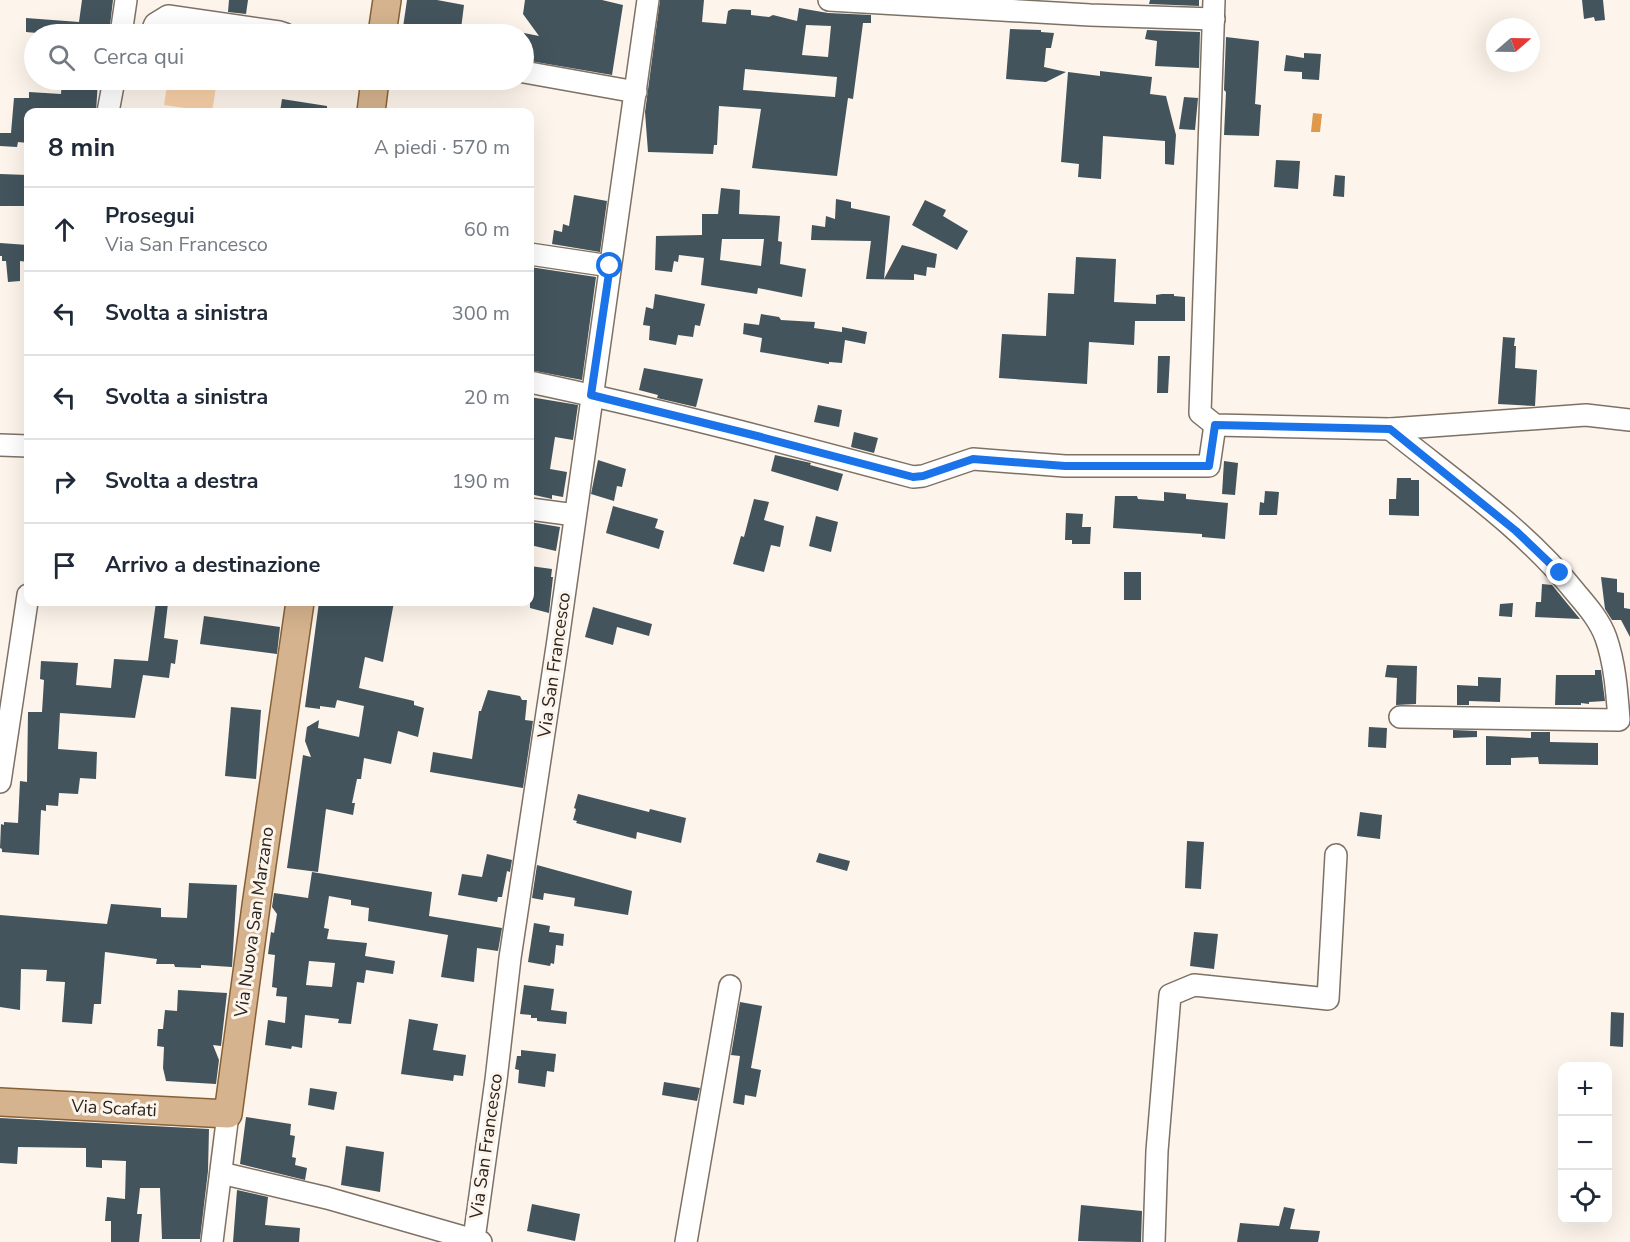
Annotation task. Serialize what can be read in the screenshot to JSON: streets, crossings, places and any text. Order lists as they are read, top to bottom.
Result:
{
  "streets": {
    "main road": ["Via Nuova San Marzano", "Via Scafati"],
    "street": ["Via San Francesco"]
  },
  "crossings": [
    ["Via Nuova San Marzano", "Via Scafati"]
  ],
  "north": "right",
  "page": {
    "search": "Cerca qui",
    "heading": ["8 min", "A piedi · 570 m"],
    "list": [
      ["Prosegui", "Via San Francesco", "60 m"],
      ["Svolta a sinistra", "300 m"],
      ["Svolta a sinistra", "20 m"],
      ["Svolta a destra", "190 m"],
      "Arrivo a destinazione"
    ],
    "map_buttons": ["+", "−"]
  }
}
